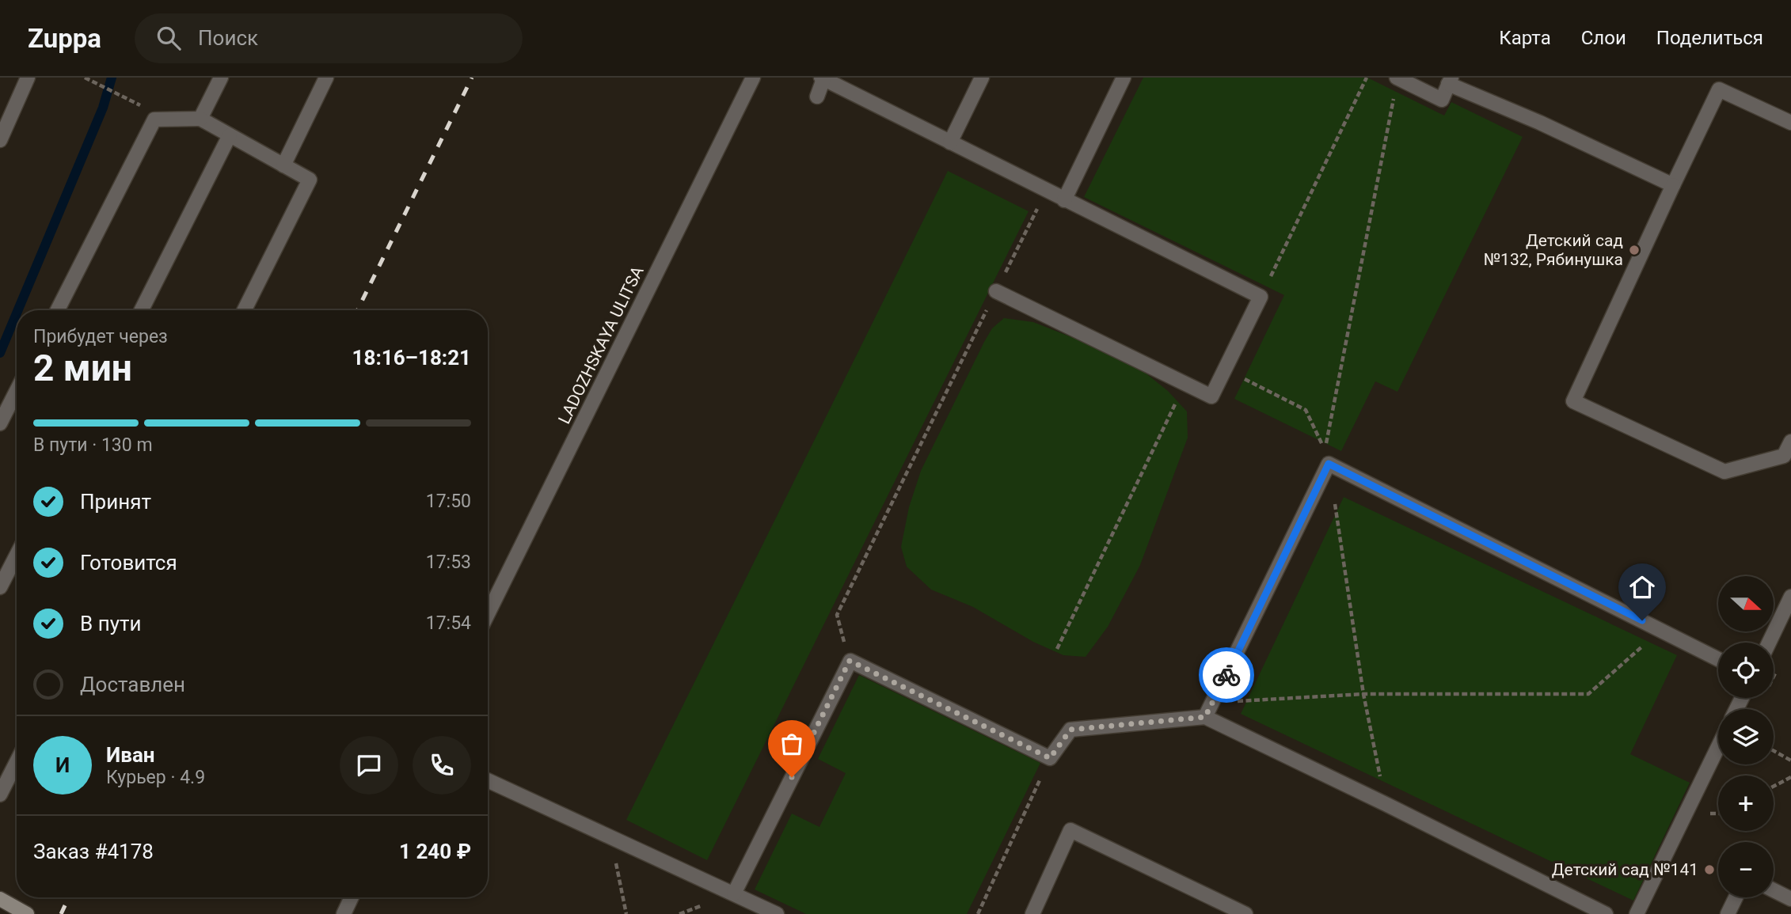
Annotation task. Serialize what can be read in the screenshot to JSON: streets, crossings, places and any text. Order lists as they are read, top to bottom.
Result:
{
  "streets": {
    "street": ["LADOZHSKAYA ULITSA"]
  },
  "places": ["Детский сад №132, Рябинушка", "Детский сад №141"],
  "north": "right",
  "page": {
    "header": "Zuppa",
    "search": "Поиск",
    "nav": ["Карта", "Слои", "Поделиться"],
    "heading": ["2 мин", "Прибудет через", "18:16–18:21"],
    "panel": [
      "Иван",
      "Курьер · 4.9",
      "Заказ #4178",
      "1 240 ₽"
    ],
    "bar": "В пути · 130 m",
    "list": [
      ["Принят", "17:50"],
      ["Готовится", "17:53"],
      ["В пути", "17:54"],
      "Доставлен"
    ],
    "map_buttons": ["+", "−"],
    "round": "И"
  }
}
